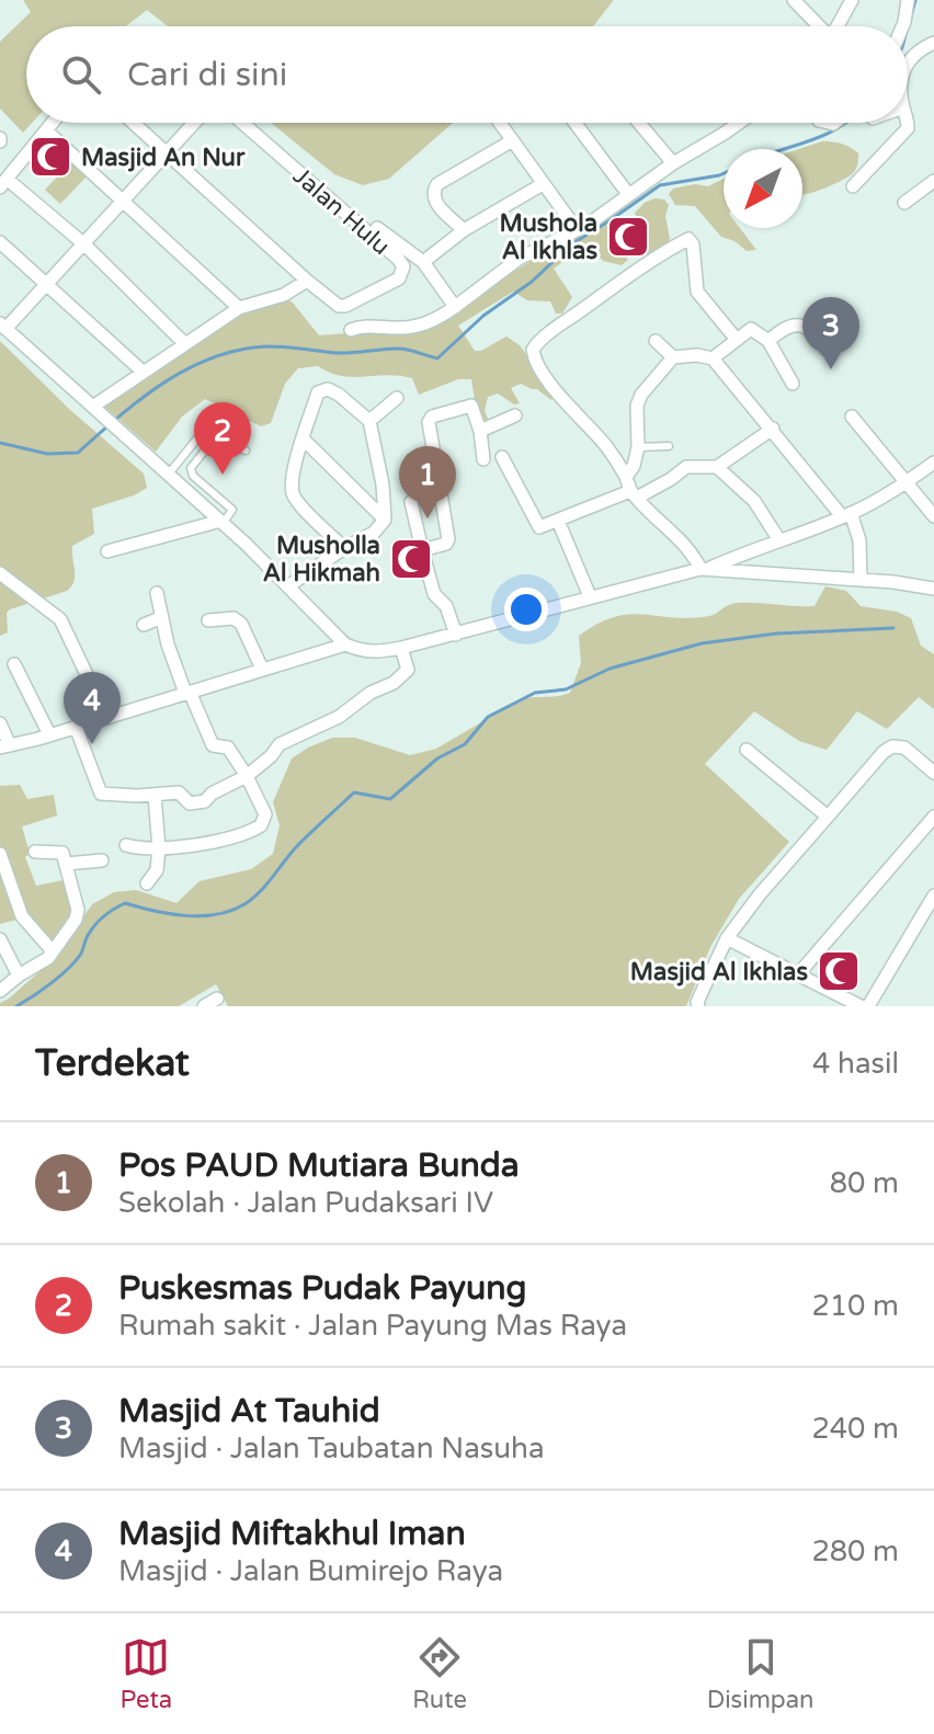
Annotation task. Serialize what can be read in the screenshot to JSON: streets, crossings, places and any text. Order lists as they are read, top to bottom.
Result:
{
  "streets": {
    "street": ["Jalan Hulu"]
  },
  "places": {
    "mosque": [
      "Masjid An Nur",
      "Mushola Al Ikhlas",
      "Musholla Al Hikmah",
      "Masjid Al Ikhlas"
    ]
  },
  "north": "bottom left",
  "page": {
    "search": "Cari di sini",
    "pins": [
      "3",
      "2",
      "1",
      "4"
    ],
    "heading": ["Terdekat", "4 hasil"],
    "list": [
      {
        "mark": "1",
        "name": "Pos PAUD Mutiara Bunda",
        "note": "Sekolah · Jalan Pudaksari IV",
        "value": "80 m"
      },
      {
        "mark": "2",
        "name": "Puskesmas Pudak Payung",
        "note": "Rumah sakit · Jalan Payung Mas Raya",
        "value": "210 m"
      },
      {
        "mark": "3",
        "name": "Masjid At Tauhid",
        "note": "Masjid · Jalan Taubatan Nasuha",
        "value": "240 m"
      },
      {
        "mark": "4",
        "name": "Masjid Miftakhul Iman",
        "note": "Masjid · Jalan Bumirejo Raya",
        "value": "280 m"
      }
    ],
    "nav": ["Peta", "Rute", "Disimpan"]
  }
}
